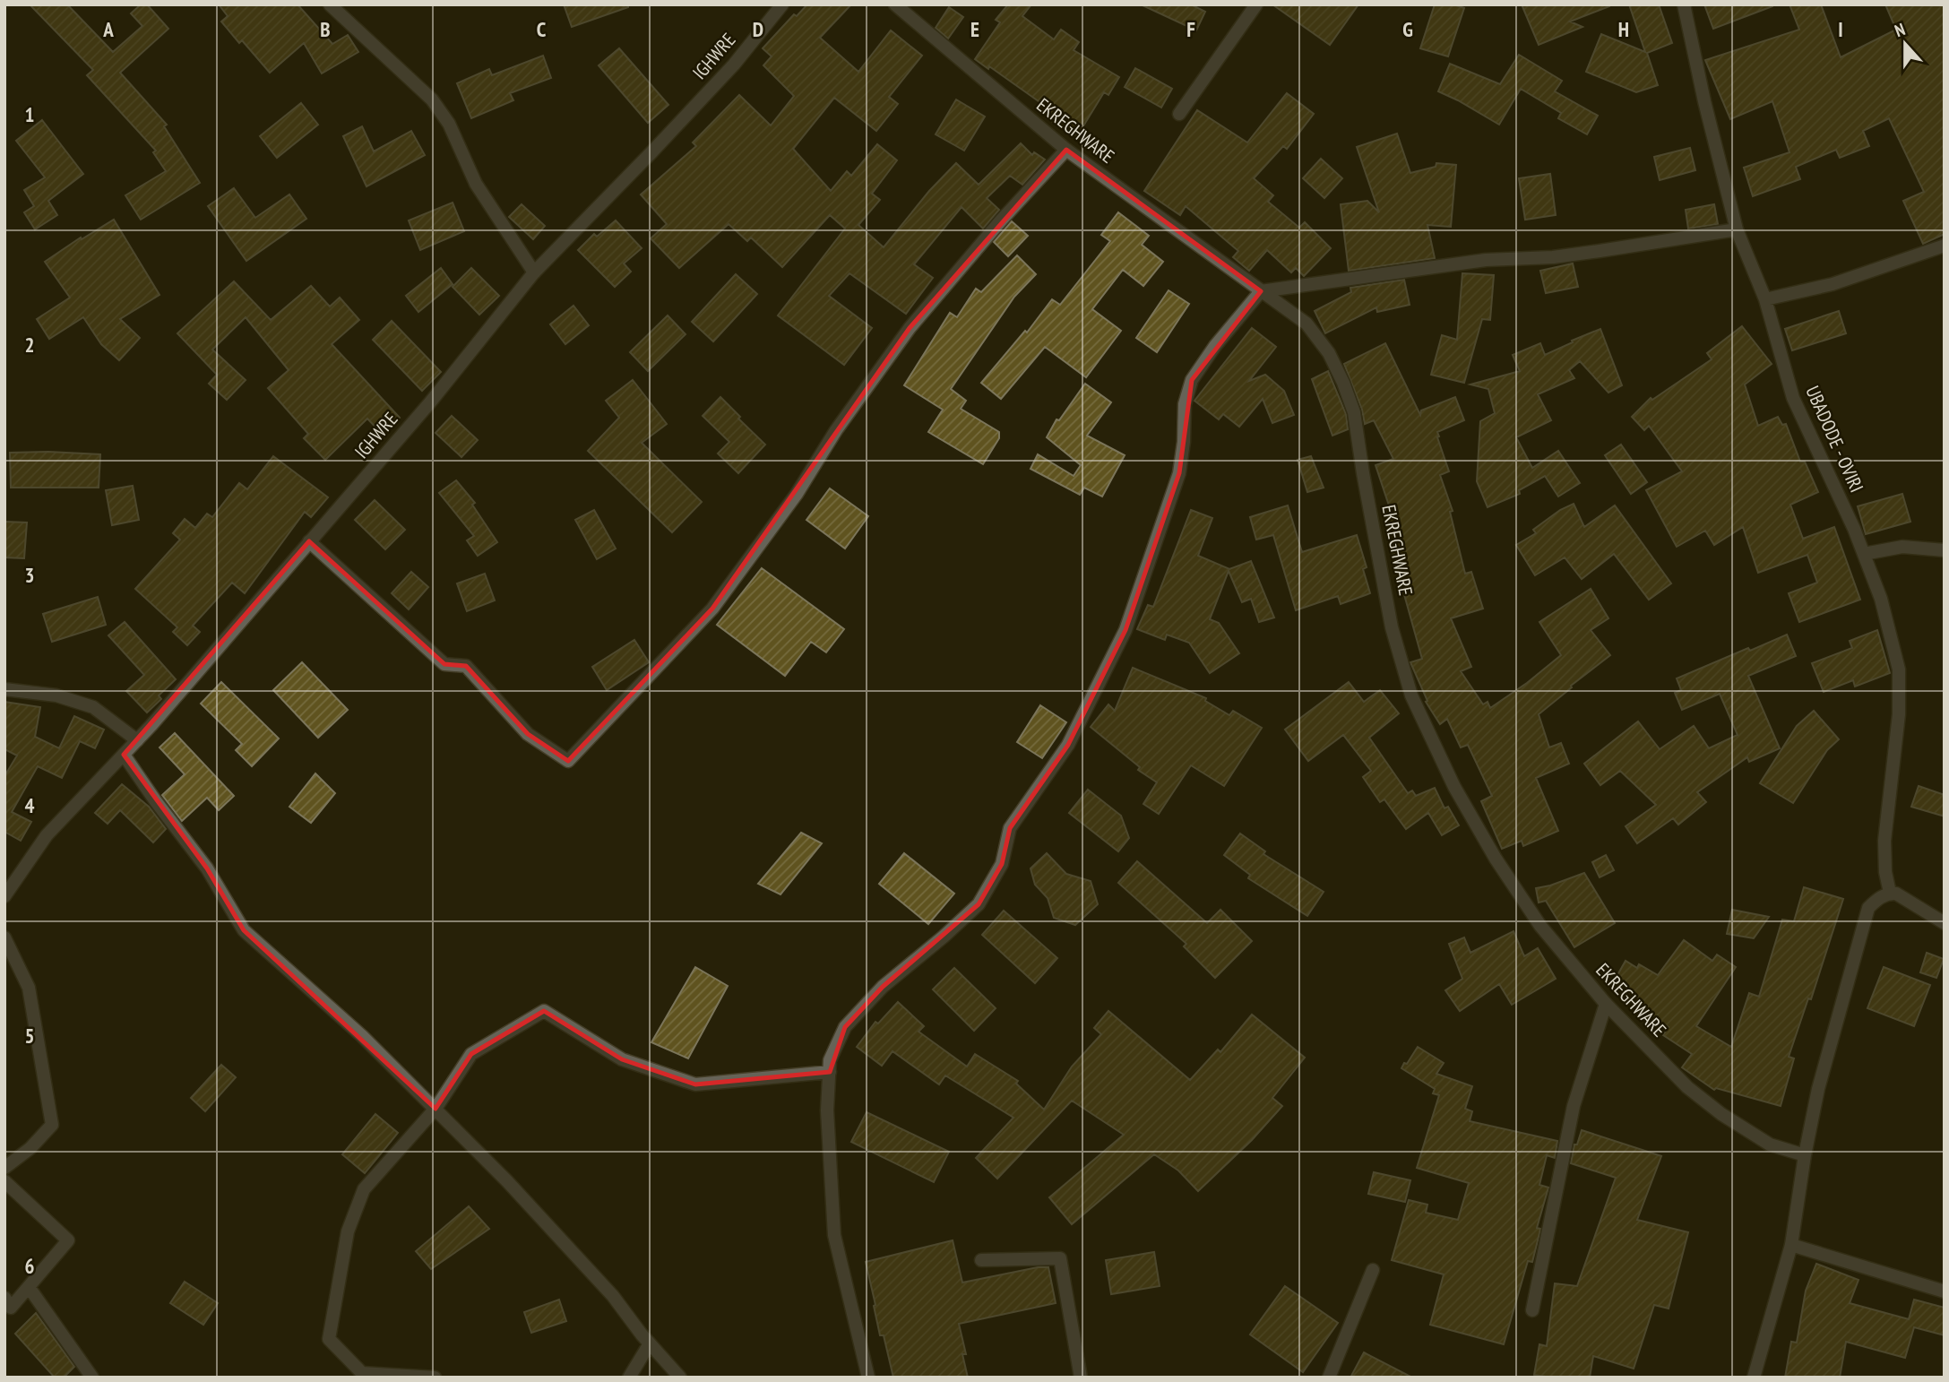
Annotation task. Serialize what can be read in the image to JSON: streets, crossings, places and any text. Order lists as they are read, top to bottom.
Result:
{
  "streets": {
    "street": ["IGHWRE", "EKREGHWARE", "UBADODE - OVIRI"]
  },
  "north": "top",
  "grid": {
    "columns": [
      "A",
      "B",
      "C",
      "D",
      "E",
      "F",
      "G",
      "H",
      "I"
    ],
    "rows": [
      "1",
      "2",
      "3",
      "4",
      "5",
      "6"
    ]
  }
}
